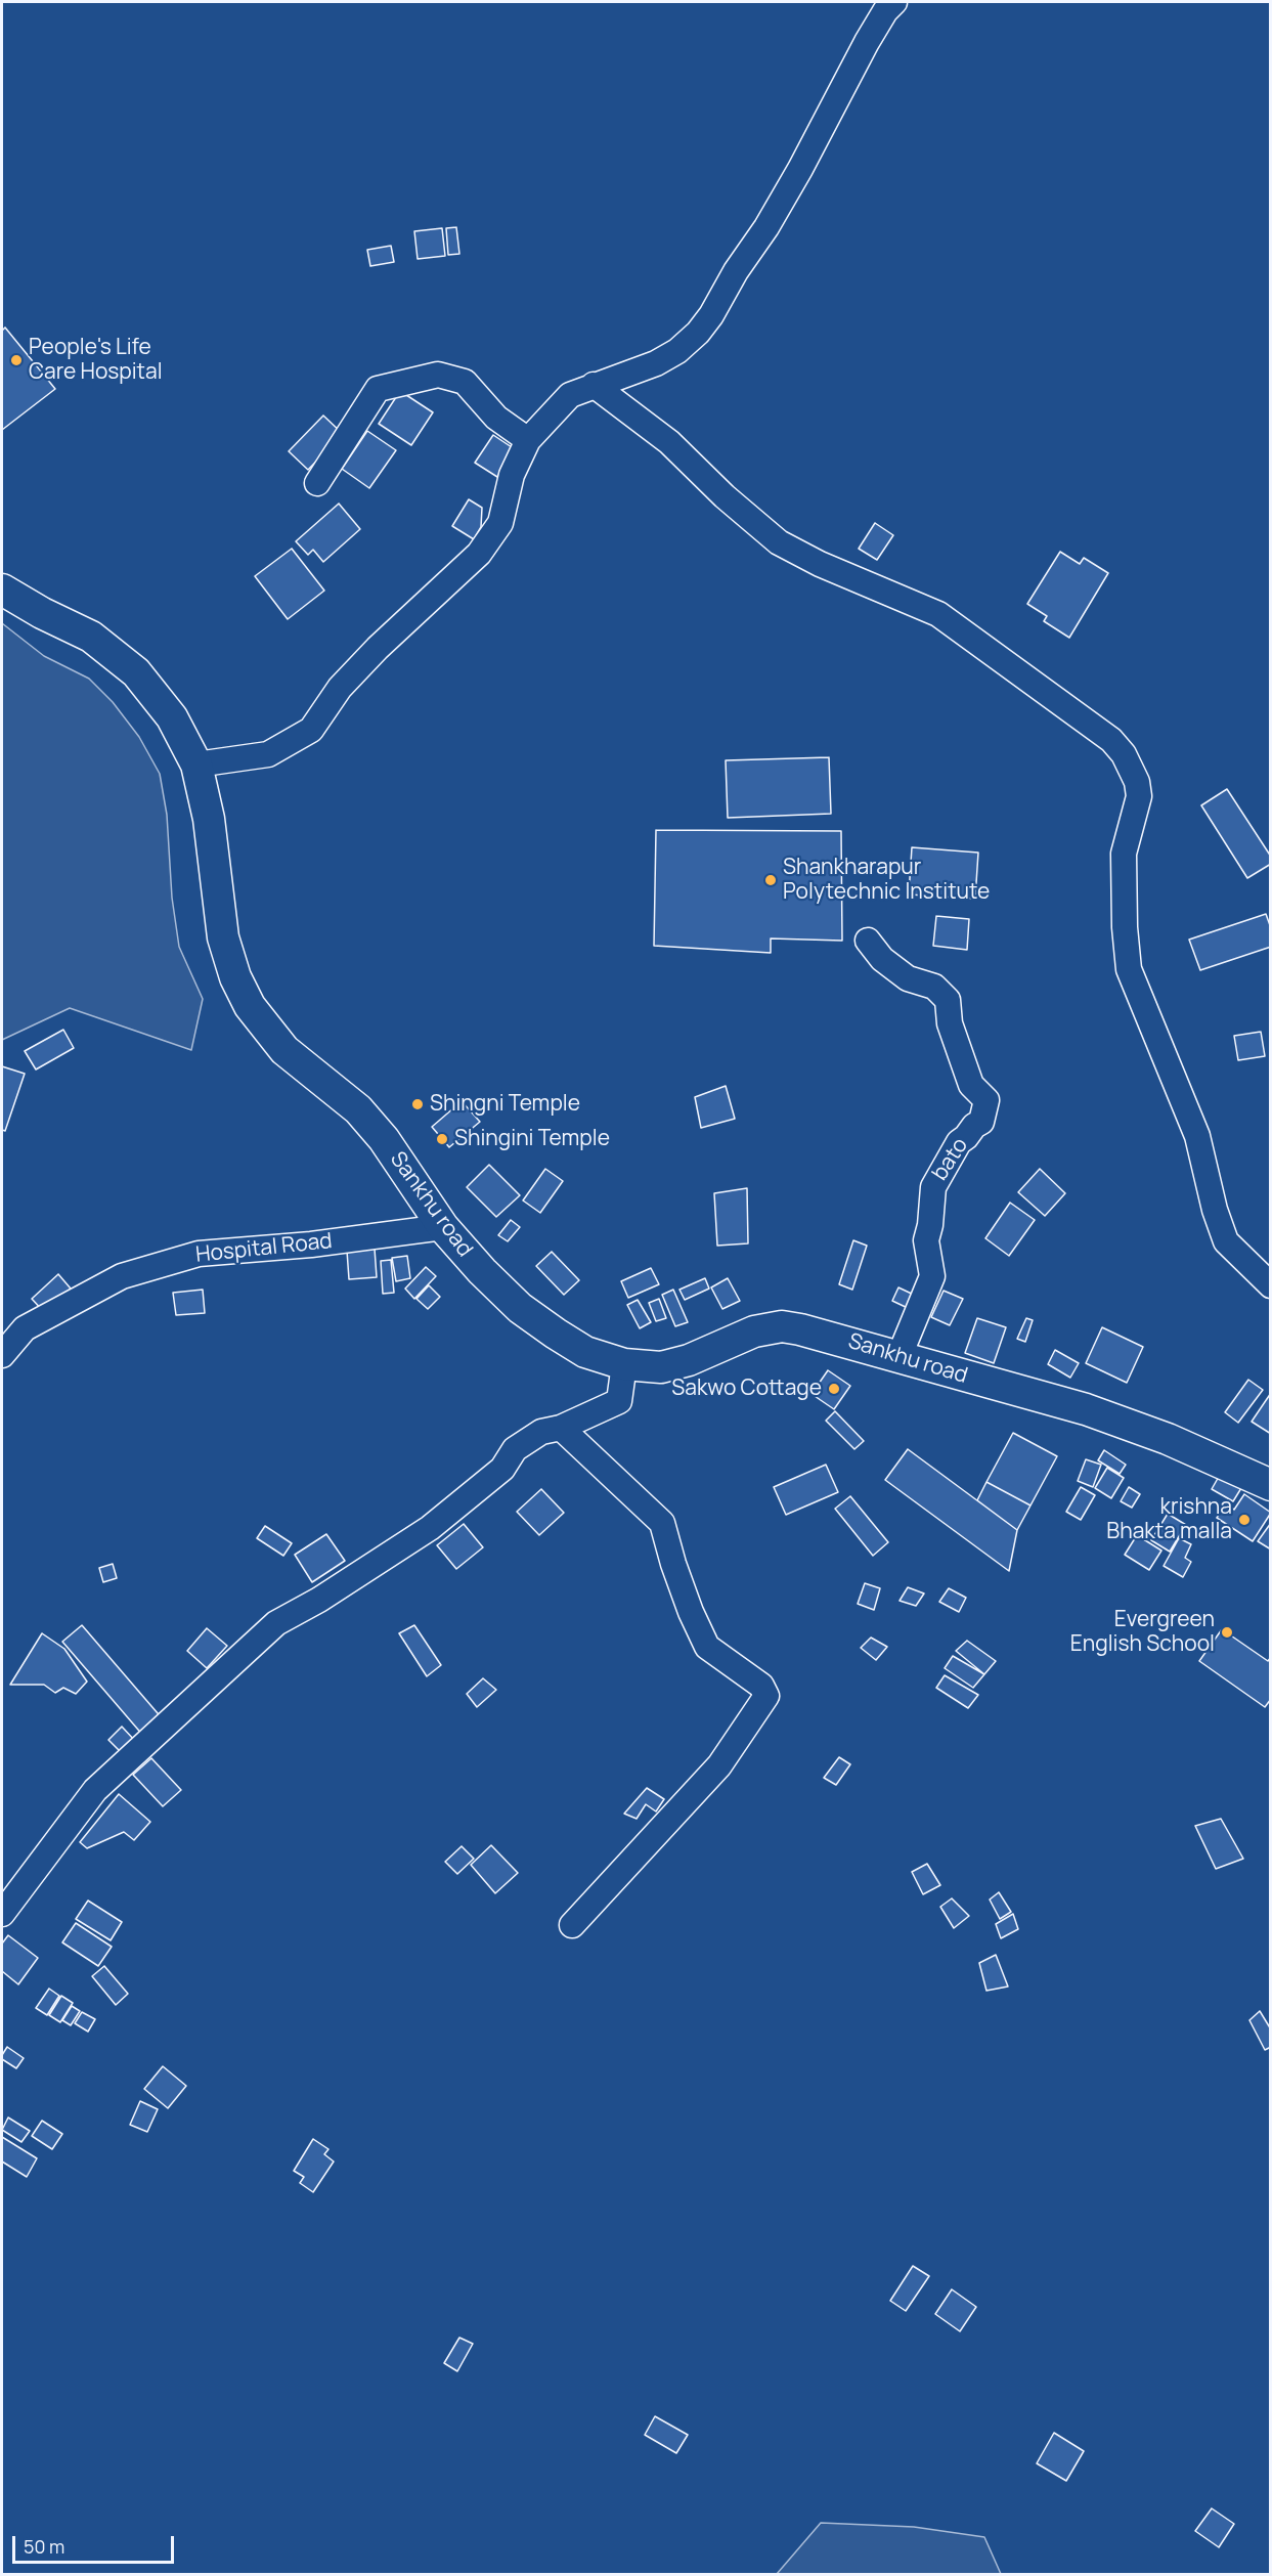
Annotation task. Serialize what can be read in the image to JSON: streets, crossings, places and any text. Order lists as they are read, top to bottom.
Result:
{
  "streets": {
    "main road": ["Sankhu road"],
    "street": ["bato", "Hospital Road"]
  },
  "crossings": [
    ["bato", "Sankhu road"],
    ["Sankhu road", "Hospital Road"]
  ],
  "places": [
    "People's Life Care Hospital",
    "Shankharapur Polytechnic Institute",
    "Shingni Temple",
    "Shingini Temple",
    "Sakwo Cottage",
    "krishna Bhakta malla",
    "Evergreen English School"
  ],
  "scale_bar": "50 m"
}
